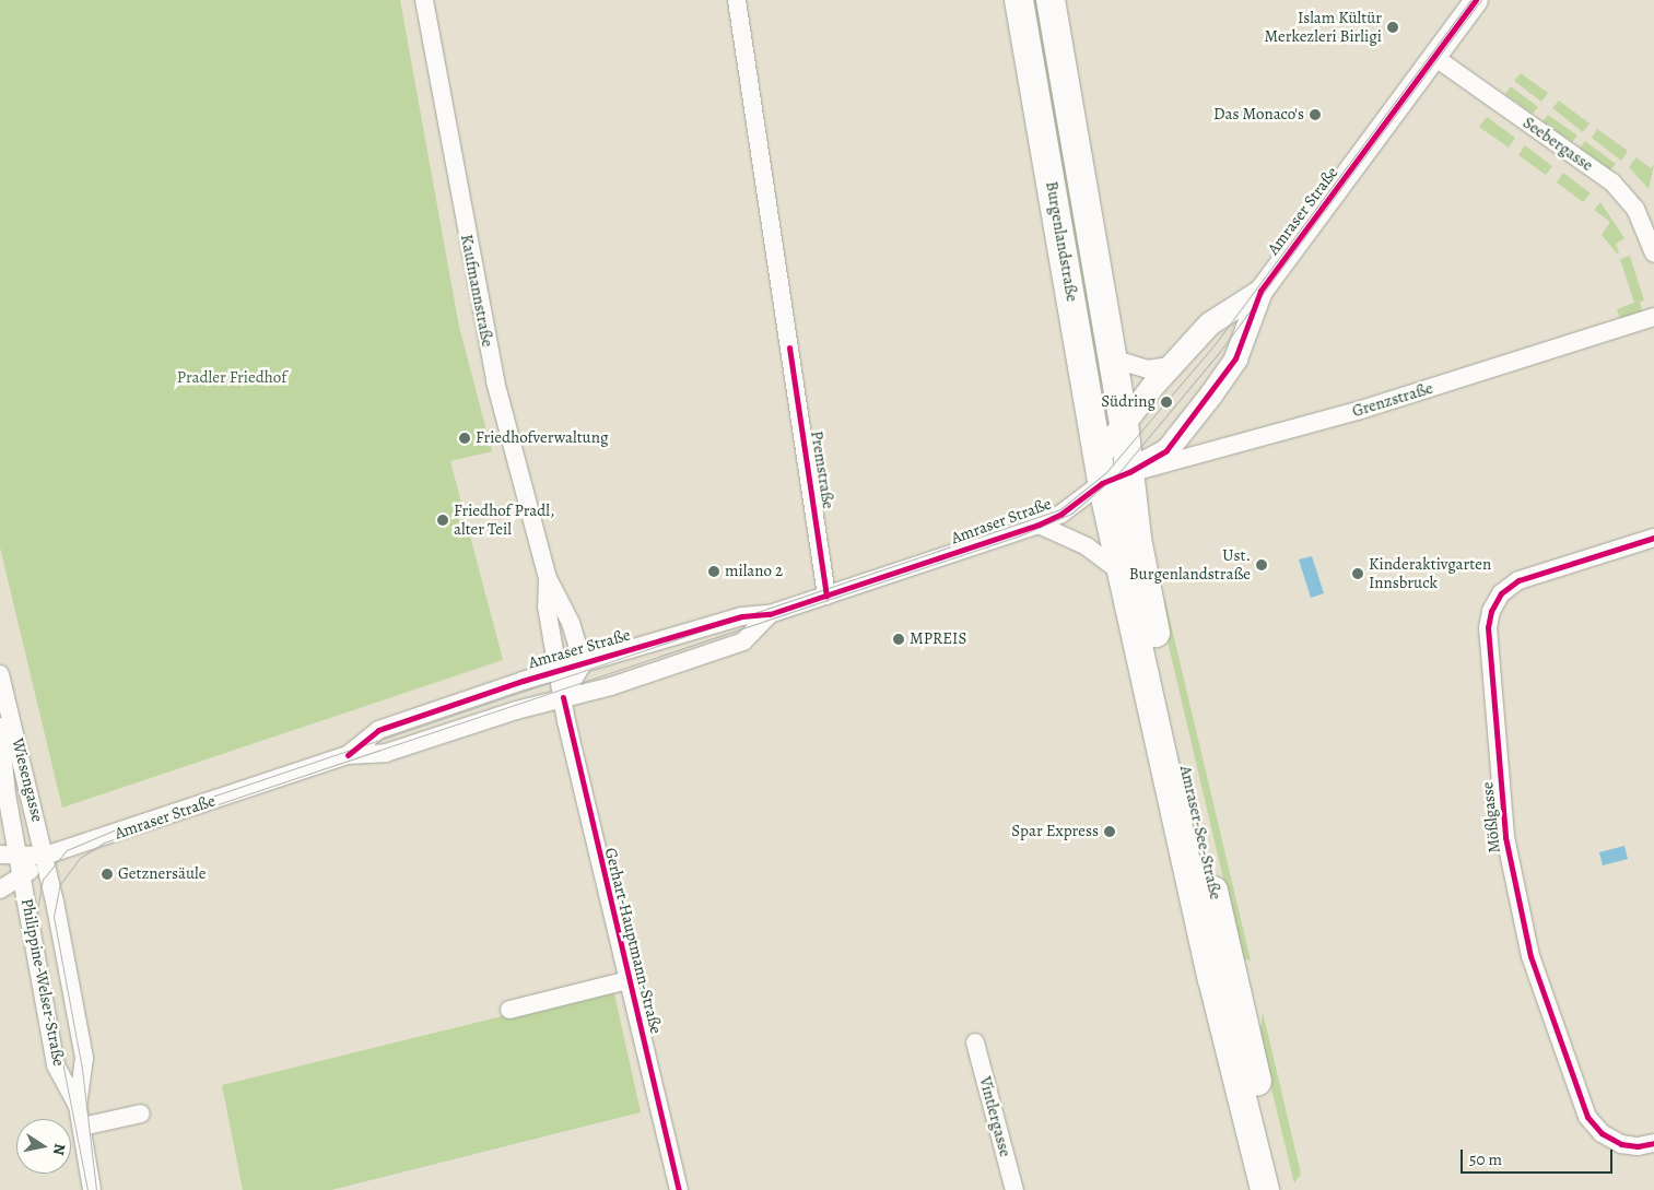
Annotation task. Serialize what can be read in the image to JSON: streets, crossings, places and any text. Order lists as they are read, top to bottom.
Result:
{
  "streets": {
    "main road": ["Burgenlandstraße", "Amraser-See-Straße"],
    "street": [
      "Seebergasse",
      "Amraser Straße",
      "Kaufmannstraße",
      "Grenzstraße",
      "Premstraße",
      "Wiesengasse",
      "Mößlgasse",
      "Gerhart-Hauptmann-Straße",
      "Philippine-Welser-Straße",
      "Vintlergasse"
    ]
  },
  "crossings": [
    ["Seebergasse", "Amraser Straße"],
    ["Amraser Straße", "Burgenlandstraße"],
    ["Amraser Straße", "Kaufmannstraße"],
    ["Amraser Straße", "Grenzstraße"],
    ["Amraser Straße", "Premstraße"],
    ["Amraser Straße", "Wiesengasse"],
    ["Amraser Straße", "Amraser-See-Straße"],
    ["Amraser Straße", "Gerhart-Hauptmann-Straße"],
    ["Amraser Straße", "Philippine-Welser-Straße"],
    ["Burgenlandstraße", "Grenzstraße"],
    ["Burgenlandstraße", "Amraser-See-Straße"],
    ["Kaufmannstraße", "Gerhart-Hauptmann-Straße"],
    ["Grenzstraße", "Amraser-See-Straße"],
    ["Wiesengasse", "Philippine-Welser-Straße"]
  ],
  "parks": ["Pradler Friedhof"],
  "places": [
    "Islam Kültür Merkezleri Birligi",
    "Das Monaco's",
    "Südring",
    "Friedhofverwaltung",
    "Friedhof Pradl, alter Teil",
    "Ust. Burgenlandstraße",
    "milano 2",
    "Kinderaktivgarten Innsbruck",
    "MPREIS",
    "Spar Express",
    "Getznersäule"
  ],
  "scale_bar": "50 m",
  "north": "right"
}
